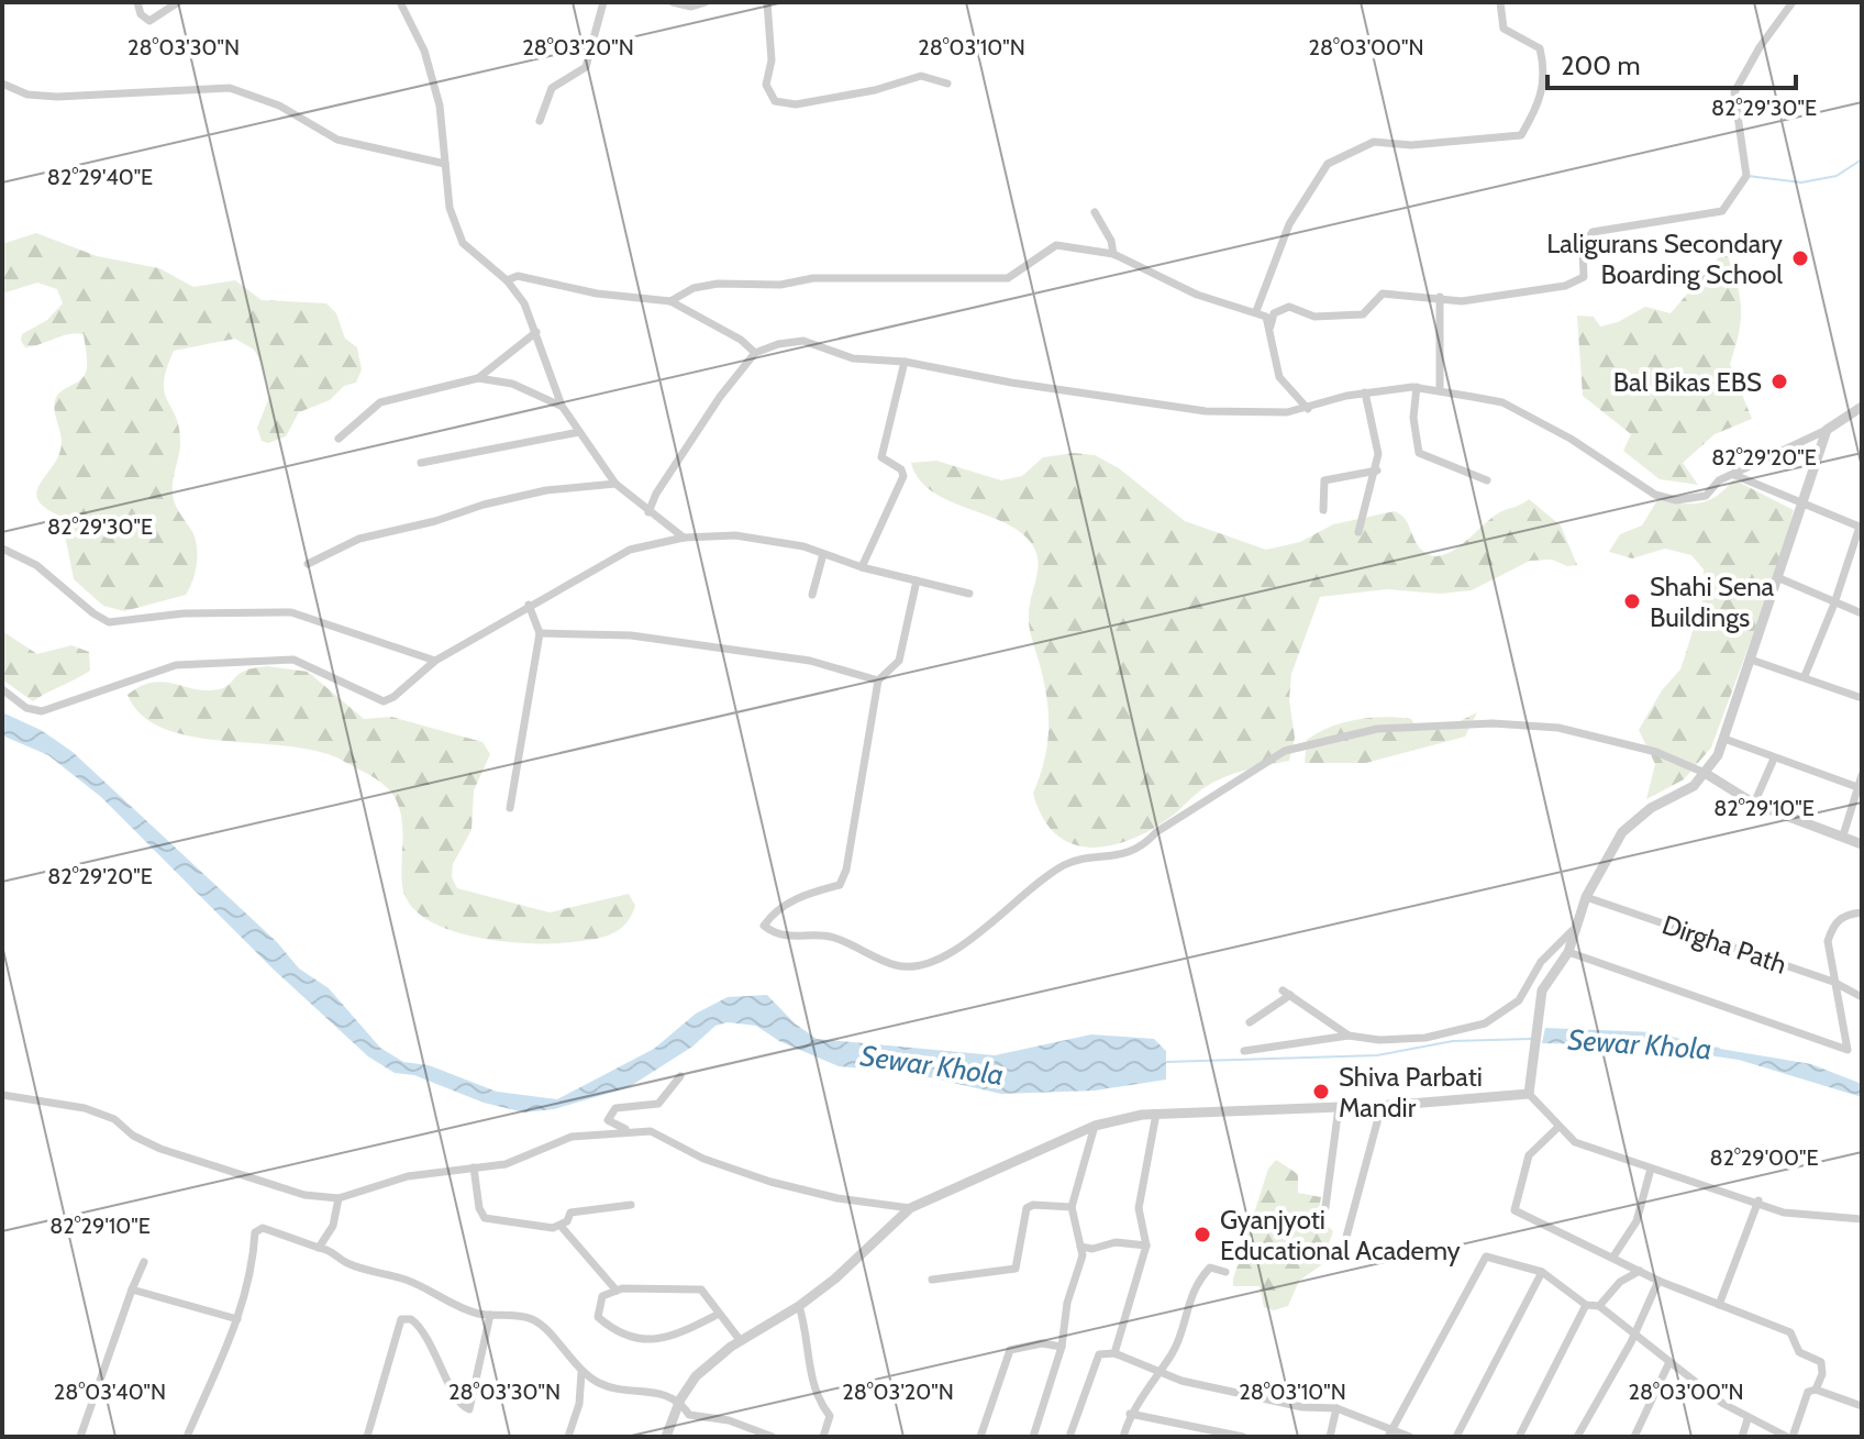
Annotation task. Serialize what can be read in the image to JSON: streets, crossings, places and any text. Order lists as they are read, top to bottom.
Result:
{
  "streets": {
    "street": ["Dirgha Path"]
  },
  "water": ["Sewar Khola"],
  "places": [
    "Laligurans Secondary Boarding School",
    "Bal Bikas EBS",
    "Shahi Sena Buildings",
    "Shiva Parbati Mandir",
    "Gyanjyoti Educational Academy"
  ],
  "scale_bar": "200 m",
  "coordinates": [
    "28°03'30\"N",
    "28°03'20\"N",
    "28°03'10\"N",
    "28°03'00\"N",
    "82°29'30\"E",
    "82°29'40\"E",
    "82°29'20\"E",
    "82°29'10\"E",
    "82°29'00\"E",
    "28°03'40\"N"
  ]
}
